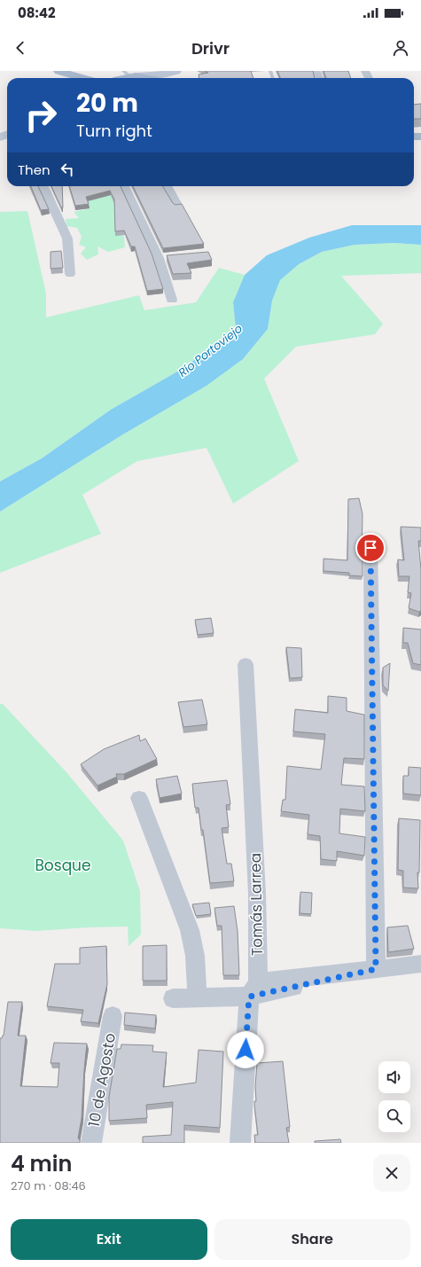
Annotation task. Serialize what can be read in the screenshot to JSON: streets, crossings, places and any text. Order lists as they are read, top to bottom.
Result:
{
  "streets": {
    "street": ["Tomás Larrea", "10 de Agosto"]
  },
  "water": ["Río Portoviejo"],
  "parks": ["Bosque"],
  "page": {
    "status": "08:42",
    "header": "Drivr",
    "turn": ["20 m", "Turn right"],
    "then": "Then",
    "heading": ["4 min", "270 m · 08:46"],
    "buttons": ["Exit", "Share"]
  }
}
